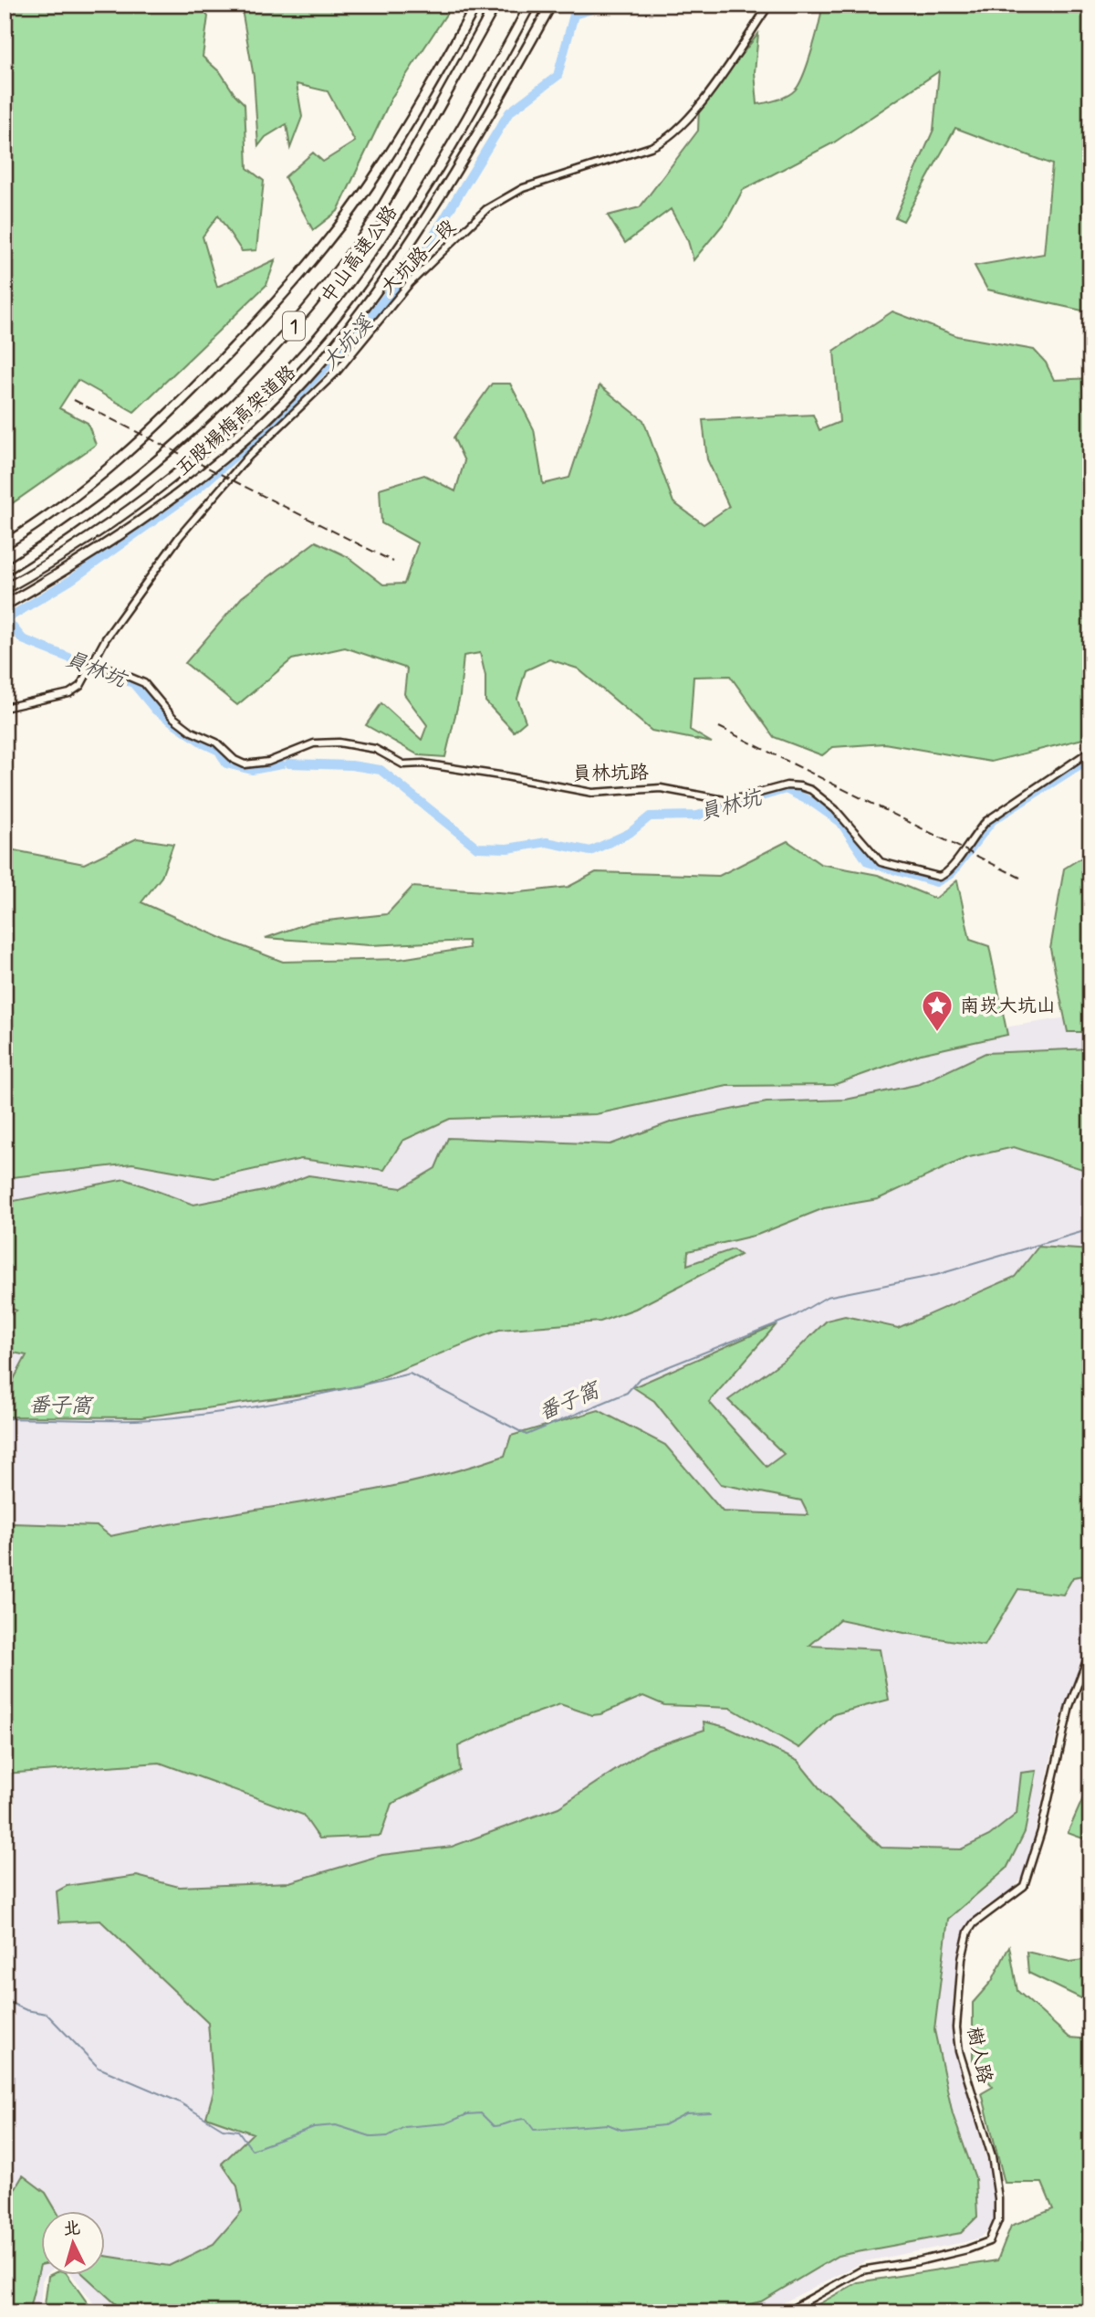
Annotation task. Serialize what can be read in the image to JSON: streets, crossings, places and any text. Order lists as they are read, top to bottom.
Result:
{
  "streets": {
    "highway": ["中山高速公路", "1", "五股楊梅高架道路"],
    "street": ["大坑路二段", "員林坑路", "樹人路"]
  },
  "crossings": [
    ["大坑路二段", "員林坑路"]
  ],
  "water": ["大坑溪", "員林坑", "番子窩"],
  "places": {
    "place": ["南崁大坑山"]
  },
  "north": "top"
}
